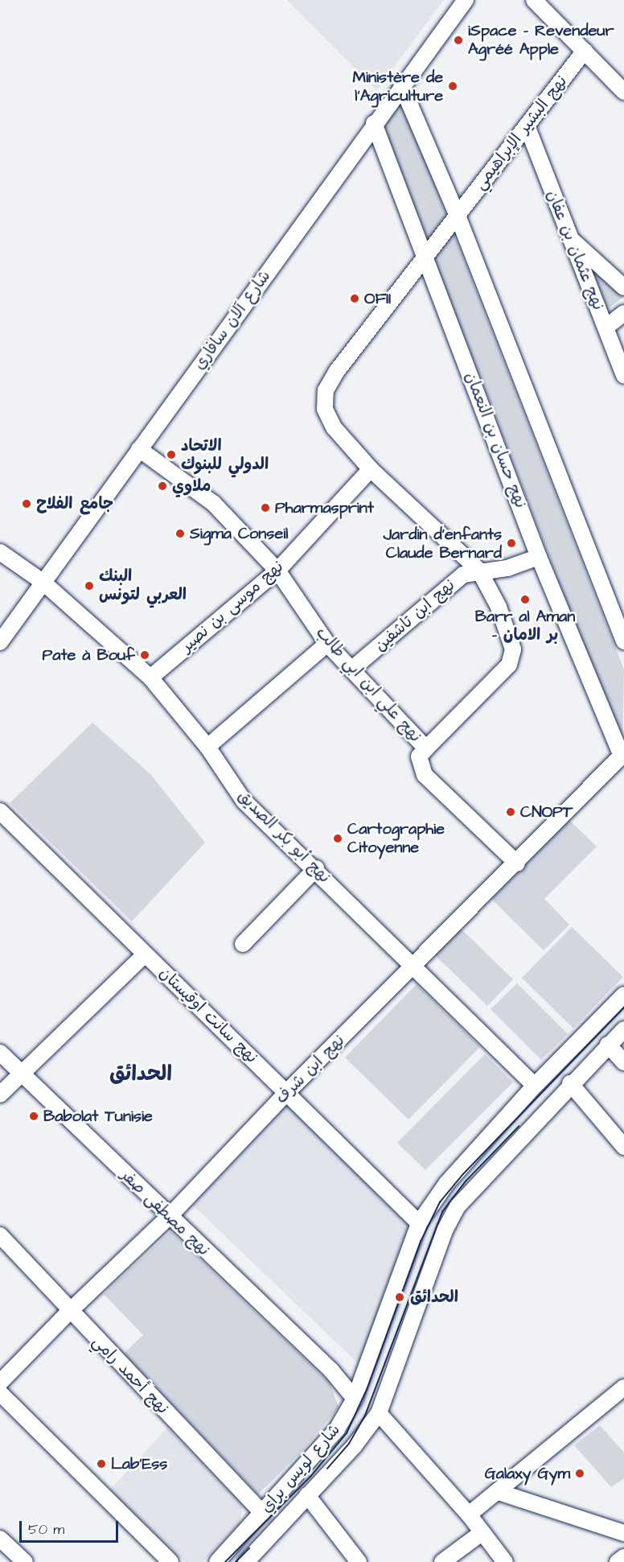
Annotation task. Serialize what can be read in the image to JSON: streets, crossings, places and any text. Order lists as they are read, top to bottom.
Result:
{
  "streets": {
    "street": [
      "نهج البشير الإبراهيمي",
      "نهج عثمان بن عفان",
      "شارع آلان سافاري",
      "نهج حسان بن النعمان",
      "نهج موسى بن نصير",
      "نهج ابن تاشفين",
      "نهج علي ابن ابي طالب",
      "نهج أبو بكر الصديق",
      "نهج سانت اوقيستان",
      "نهج ابن شرف",
      "نهج مصطفى صفر",
      "نهج أحمد رامي",
      "شارع لويس براي"
    ]
  },
  "crossings": [
    ["نهج البشير الإبراهيمي", "نهج عثمان بن عفان"],
    ["نهج البشير الإبراهيمي", "نهج حسان بن النعمان"],
    ["نهج البشير الإبراهيمي", "نهج موسى بن نصير"],
    ["نهج البشير الإبراهيمي", "نهج ابن تاشفين"],
    ["نهج البشير الإبراهيمي", "نهج علي ابن ابي طالب"],
    ["شارع آلان سافاري", "نهج حسان بن النعمان"],
    ["شارع آلان سافاري", "نهج علي ابن ابي طالب"],
    ["شارع آلان سافاري", "نهج أبو بكر الصديق"],
    ["نهج حسان بن النعمان", "نهج ابن تاشفين"],
    ["نهج حسان بن النعمان", "نهج ابن شرف"],
    ["نهج موسى بن نصير", "نهج علي ابن ابي طالب"],
    ["نهج موسى بن نصير", "نهج أبو بكر الصديق"],
    ["نهج ابن تاشفين", "نهج علي ابن ابي طالب"],
    ["نهج علي ابن ابي طالب", "نهج ابن شرف"],
    ["نهج أبو بكر الصديق", "نهج ابن شرف"],
    ["نهج أبو بكر الصديق", "شارع لويس براي"],
    ["نهج سانت اوقيستان", "نهج ابن شرف"],
    ["نهج سانت اوقيستان", "شارع لويس براي"],
    ["نهج ابن شرف", "نهج مصطفى صفر"],
    ["نهج ابن شرف", "نهج أحمد رامي"],
    ["نهج مصطفى صفر", "شارع لويس براي"],
    ["نهج أحمد رامي", "شارع لويس براي"]
  ],
  "districts": ["الحدائق"],
  "places": [
    "iSpace - Revendeur Agréé Apple",
    "Ministère de l'Agriculture",
    "OFII",
    "الاتحاد الدولي للبنوك",
    "ملاوي",
    "جامع الفلاح",
    "Pharmasprint",
    "Sigma Conseil",
    "Jardin d'enfants Claude Bernard",
    "البنك العربي لتونس",
    "Barr al Aman - بر الامان",
    "Pate à Bouf",
    "CNOPT",
    "Cartographie Citoyenne",
    "Babolat Tunisie",
    "الحدائق",
    "Lab'Ess",
    "Galaxy Gym"
  ],
  "scale_bar": "50 m"
}
